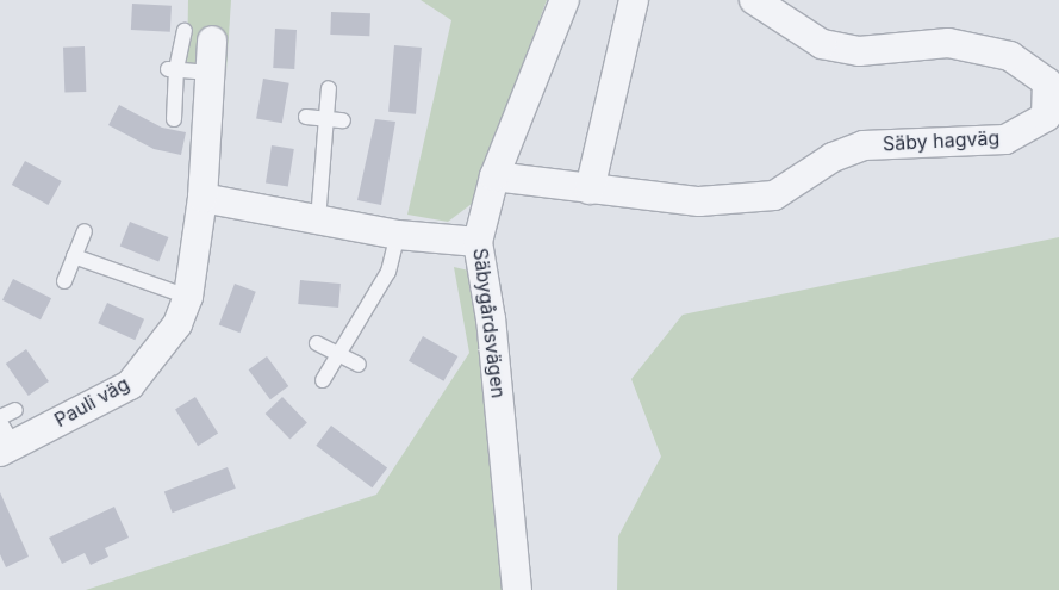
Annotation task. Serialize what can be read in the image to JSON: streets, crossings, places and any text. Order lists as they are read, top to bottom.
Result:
{
  "streets": {
    "street": ["Säby hagväg", "Säbygårdsvägen", "Pauli väg"]
  },
  "crossings": [
    ["Säby hagväg", "Säbygårdsvägen"]
  ]
}
